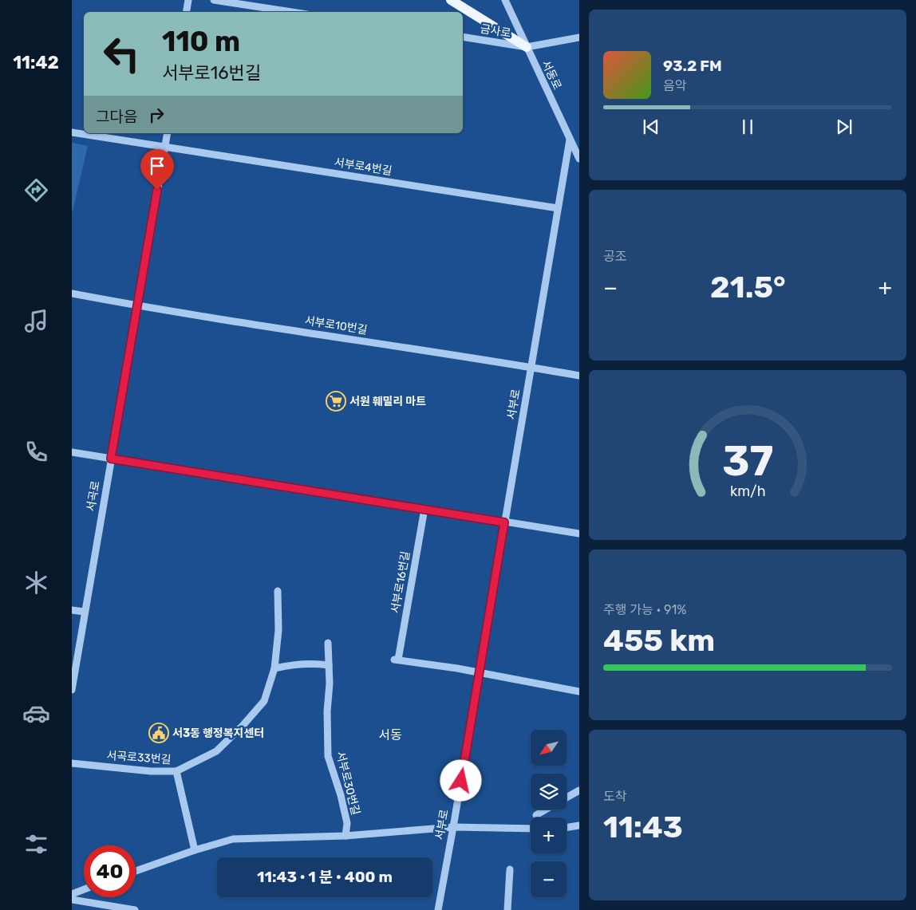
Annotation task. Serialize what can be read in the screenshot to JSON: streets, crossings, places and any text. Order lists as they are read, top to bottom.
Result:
{
  "streets": {
    "street": [
      "금사로",
      "서동로",
      "서부로4번길",
      "서부로10번길",
      "서부로",
      "서곡로",
      "서부로16번길",
      "서곡로33번길",
      "서부로30번길"
    ]
  },
  "crossings": [
    ["금사로", "서동로"],
    ["서동로", "서부로"],
    ["서부로4번길", "서부로"],
    ["서부로4번길", "서곡로"],
    ["서부로10번길", "서부로"],
    ["서부로10번길", "서곡로"],
    ["서부로", "서부로16번길"]
  ],
  "districts": ["서동"],
  "places": {
    "supermarket": ["서원 훼밀리 마트"],
    "public building": ["서3동 행정복지센터"]
  },
  "north": "bottom left",
  "page": {
    "tabs": "11:42",
    "turn": ["110 m", "서부로16번길"],
    "song": ["93.2 FM", "음악"],
    "then": "그다음",
    "tile": [
      "공조",
      ["주행 가능 · 91%", "455 km"],
      ["도착", "11:43"]
    ],
    "heat": ["−", "21.5°", "+"],
    "map_buttons": ["+", "−"],
    "limit": "40",
    "trip": "11:43 · 1 분 · 400 m",
    "gauge": ["37", "km/h"]
  }
}
